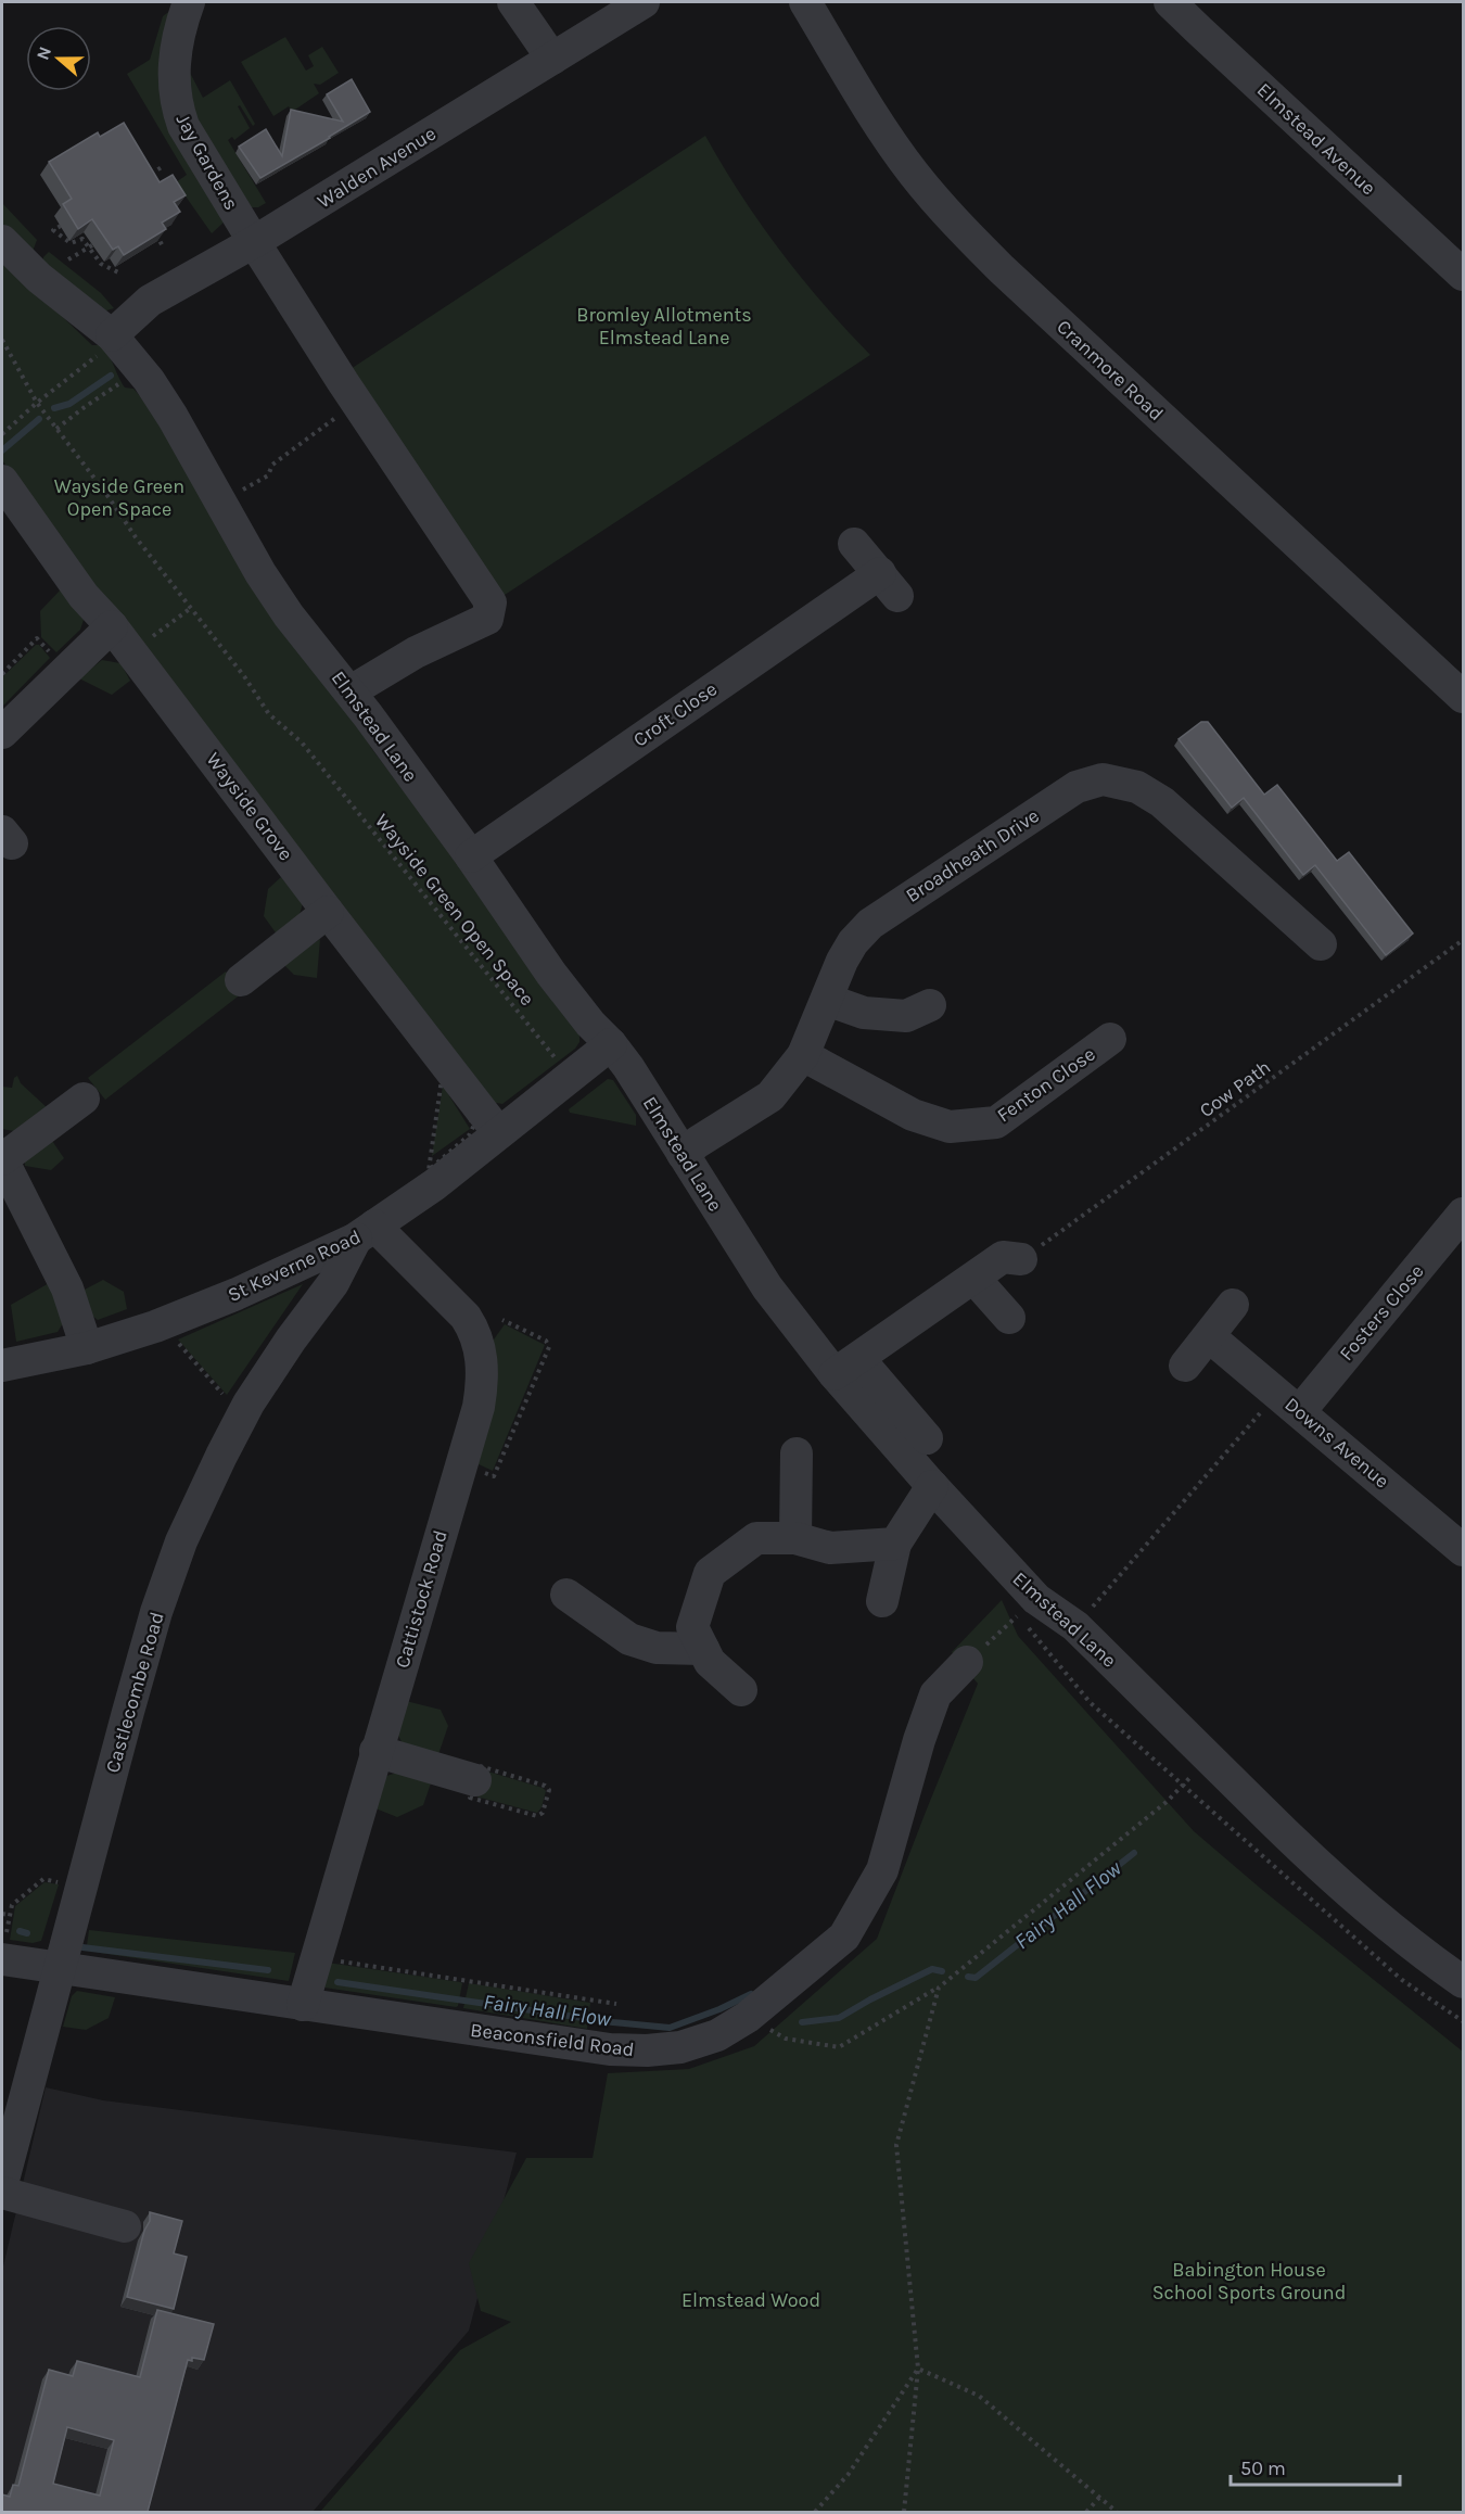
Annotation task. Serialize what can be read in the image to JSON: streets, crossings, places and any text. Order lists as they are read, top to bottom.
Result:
{
  "streets": {
    "street": [
      "Elmstead Avenue",
      "Jay Gardens",
      "Walden Avenue",
      "Cranmore Road",
      "Croft Close",
      "Elmstead Lane",
      "Wayside Grove",
      "Broadheath Drive",
      "Fenton Close",
      "St Keverne Road",
      "Fosters Close",
      "Downs Avenue",
      "Cattistock Road",
      "Castlecombe Road",
      "Beaconsfield Road"
    ],
    "path": ["Wayside Green Open Space", "Cow Path"]
  },
  "crossings": [
    ["Jay Gardens", "Walden Avenue"],
    ["Jay Gardens", "Elmstead Lane"],
    ["Walden Avenue", "Elmstead Lane"],
    ["Croft Close", "Elmstead Lane"],
    ["Elmstead Lane", "Broadheath Drive"],
    ["Elmstead Lane", "St Keverne Road"],
    ["Wayside Grove", "St Keverne Road"],
    ["Broadheath Drive", "Fenton Close"],
    ["Wayside Green Open Space", "St Keverne Road"],
    ["St Keverne Road", "Cattistock Road"],
    ["St Keverne Road", "Castlecombe Road"],
    ["Fosters Close", "Downs Avenue"],
    ["Cattistock Road", "Castlecombe Road"],
    ["Cattistock Road", "Beaconsfield Road"],
    ["Castlecombe Road", "Beaconsfield Road"]
  ],
  "water": ["Fairy Hall Flow"],
  "parks": [
    "Bromley Allotments Elmstead Lane",
    "Wayside Green Open Space",
    "Babington House School Sports Ground",
    "Elmstead Wood"
  ],
  "scale_bar": "50 m",
  "north": "left"
}
